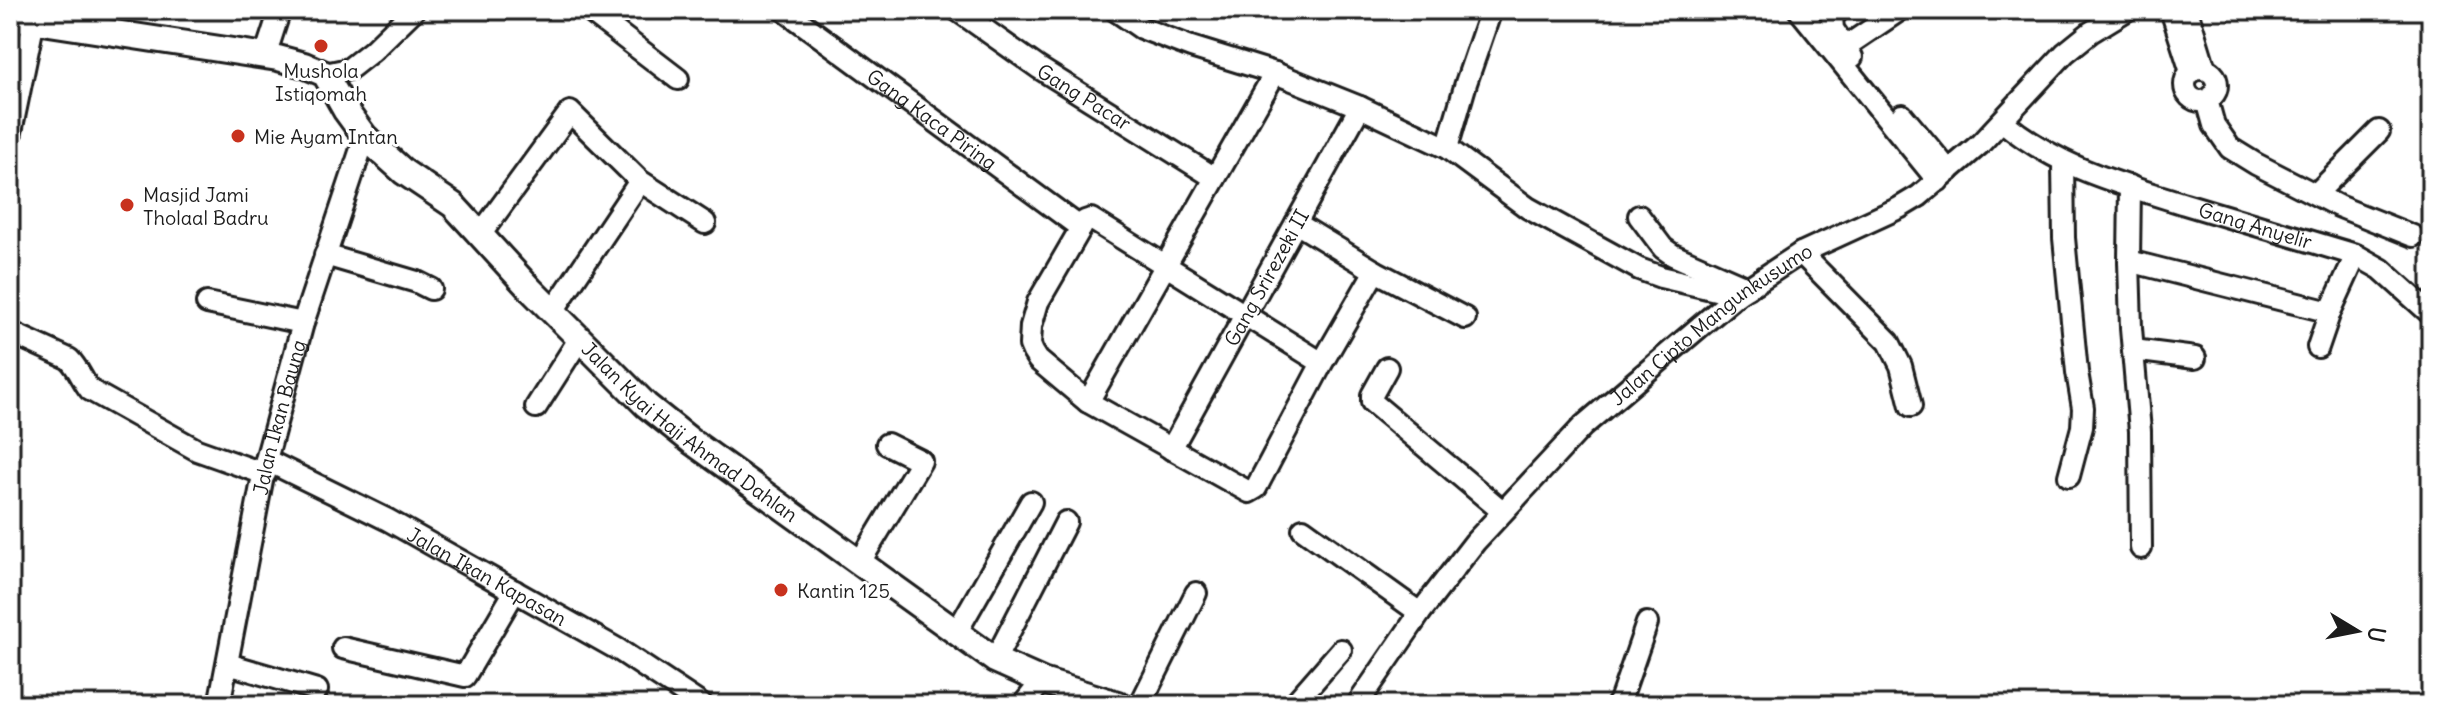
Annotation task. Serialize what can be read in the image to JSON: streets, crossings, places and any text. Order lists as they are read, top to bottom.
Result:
{
  "streets": {
    "main road": ["Jalan Kyai Haji Ahmad Dahlan"],
    "street": [
      "Gang Pacar",
      "Gang Kaca Piring",
      "Gang Anyelir",
      "Gang Srirezeki II",
      "Jalan Cipto Mangunkusumo",
      "Jalan Ikan Baung",
      "Jalan Ikan Kapasan"
    ]
  },
  "crossings": [
    ["Gang Anyelir", "Jalan Cipto Mangunkusumo"],
    ["Jalan Ikan Baung", "Jalan Kyai Haji Ahmad Dahlan"],
    ["Jalan Ikan Baung", "Jalan Ikan Kapasan"]
  ],
  "places": [
    "Mushola Istiqomah",
    "Mie Ayam Intan",
    "Masjid Jami Tholaal Badru",
    "Kantin 125"
  ],
  "north": "right"
}
